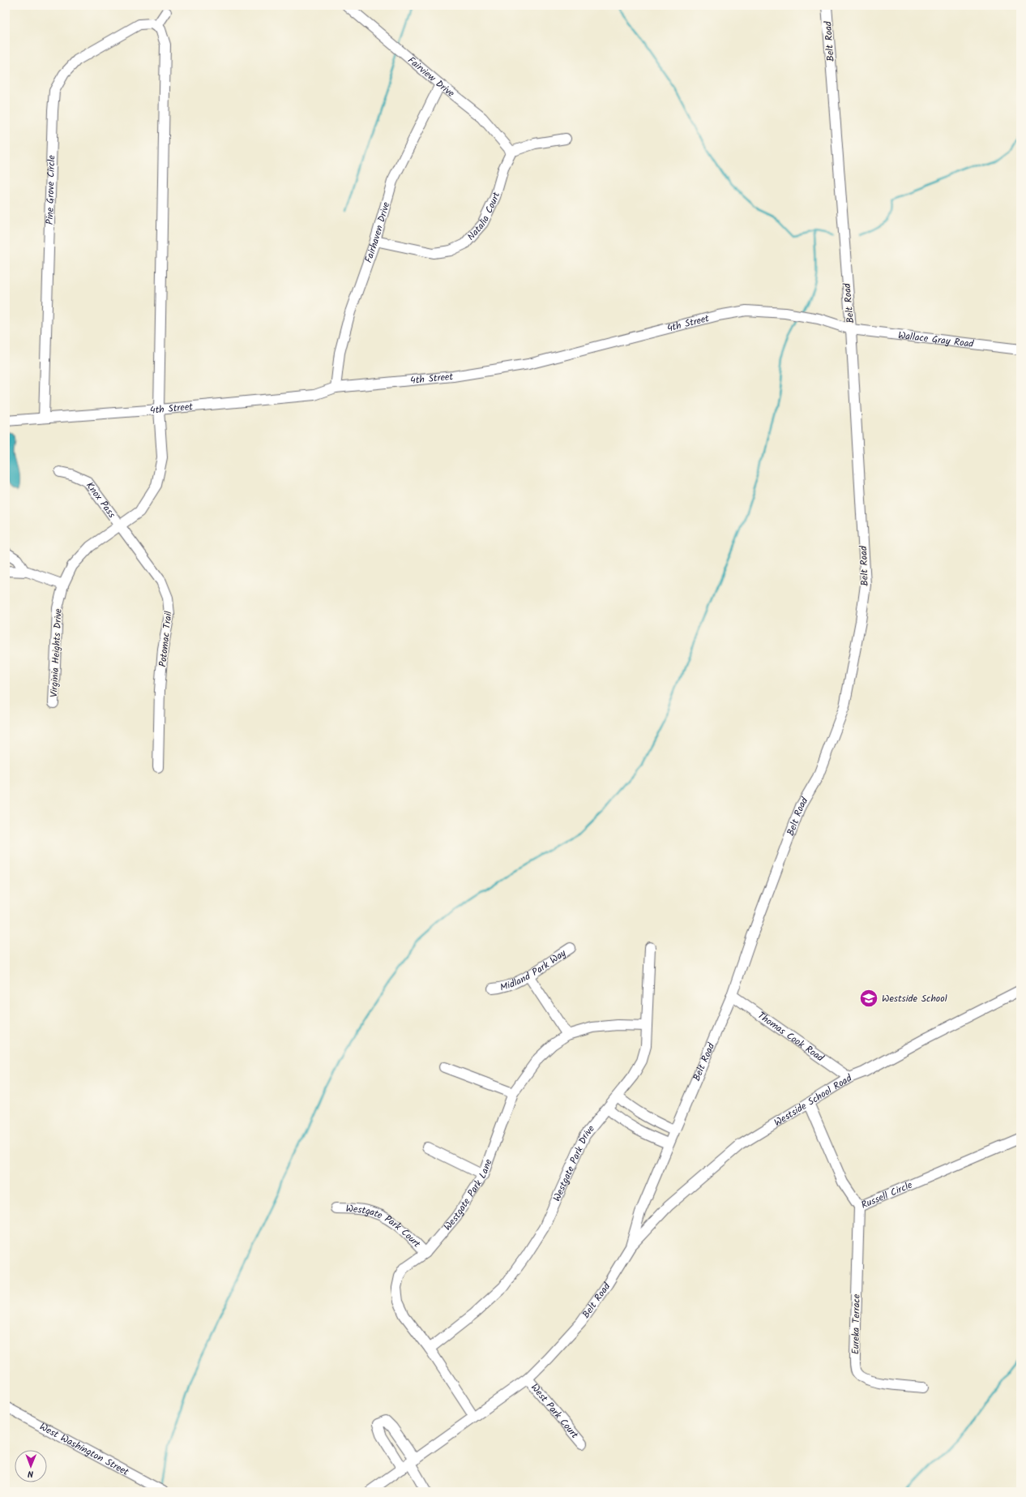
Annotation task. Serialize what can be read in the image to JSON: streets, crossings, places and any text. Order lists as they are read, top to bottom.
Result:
{
  "streets": {
    "street": [
      "Belt Road",
      "Fairview Drive",
      "Pine Grove Circle",
      "Natalia Court",
      "Fairhaven Drive",
      "4th Street",
      "Wallace Gray Road",
      "Knox Pass",
      "Potomac Trail",
      "Virginia Heights Drive",
      "Midland Park Way",
      "Thomas Cook Road",
      "Westside School Road",
      "Westgate Park Drive",
      "Westgate Park Lane",
      "Russell Circle",
      "Westgate Park Court",
      "Eureka Terrace",
      "West Park Court",
      "West Washington Street"
    ]
  },
  "crossings": [
    ["Belt Road", "4th Street"],
    ["Belt Road", "Wallace Gray Road"],
    ["Belt Road", "Thomas Cook Road"],
    ["Belt Road", "Westside School Road"],
    ["Belt Road", "Westgate Park Lane"],
    ["Belt Road", "West Park Court"],
    ["Fairview Drive", "Natalia Court"],
    ["Fairview Drive", "Fairhaven Drive"],
    ["Pine Grove Circle", "4th Street"],
    ["Natalia Court", "Fairhaven Drive"],
    ["Fairhaven Drive", "4th Street"],
    ["4th Street", "Wallace Gray Road"],
    ["4th Street", "Virginia Heights Drive"],
    ["Knox Pass", "Potomac Trail"],
    ["Knox Pass", "Virginia Heights Drive"],
    ["Potomac Trail", "Virginia Heights Drive"],
    ["Thomas Cook Road", "Westside School Road"],
    ["Westside School Road", "Russell Circle"],
    ["Westgate Park Drive", "Westgate Park Lane"],
    ["Westgate Park Lane", "Westgate Park Court"],
    ["Russell Circle", "Eureka Terrace"]
  ],
  "places": {
    "school or university": ["Westside School"]
  },
  "north": "bottom"
}
